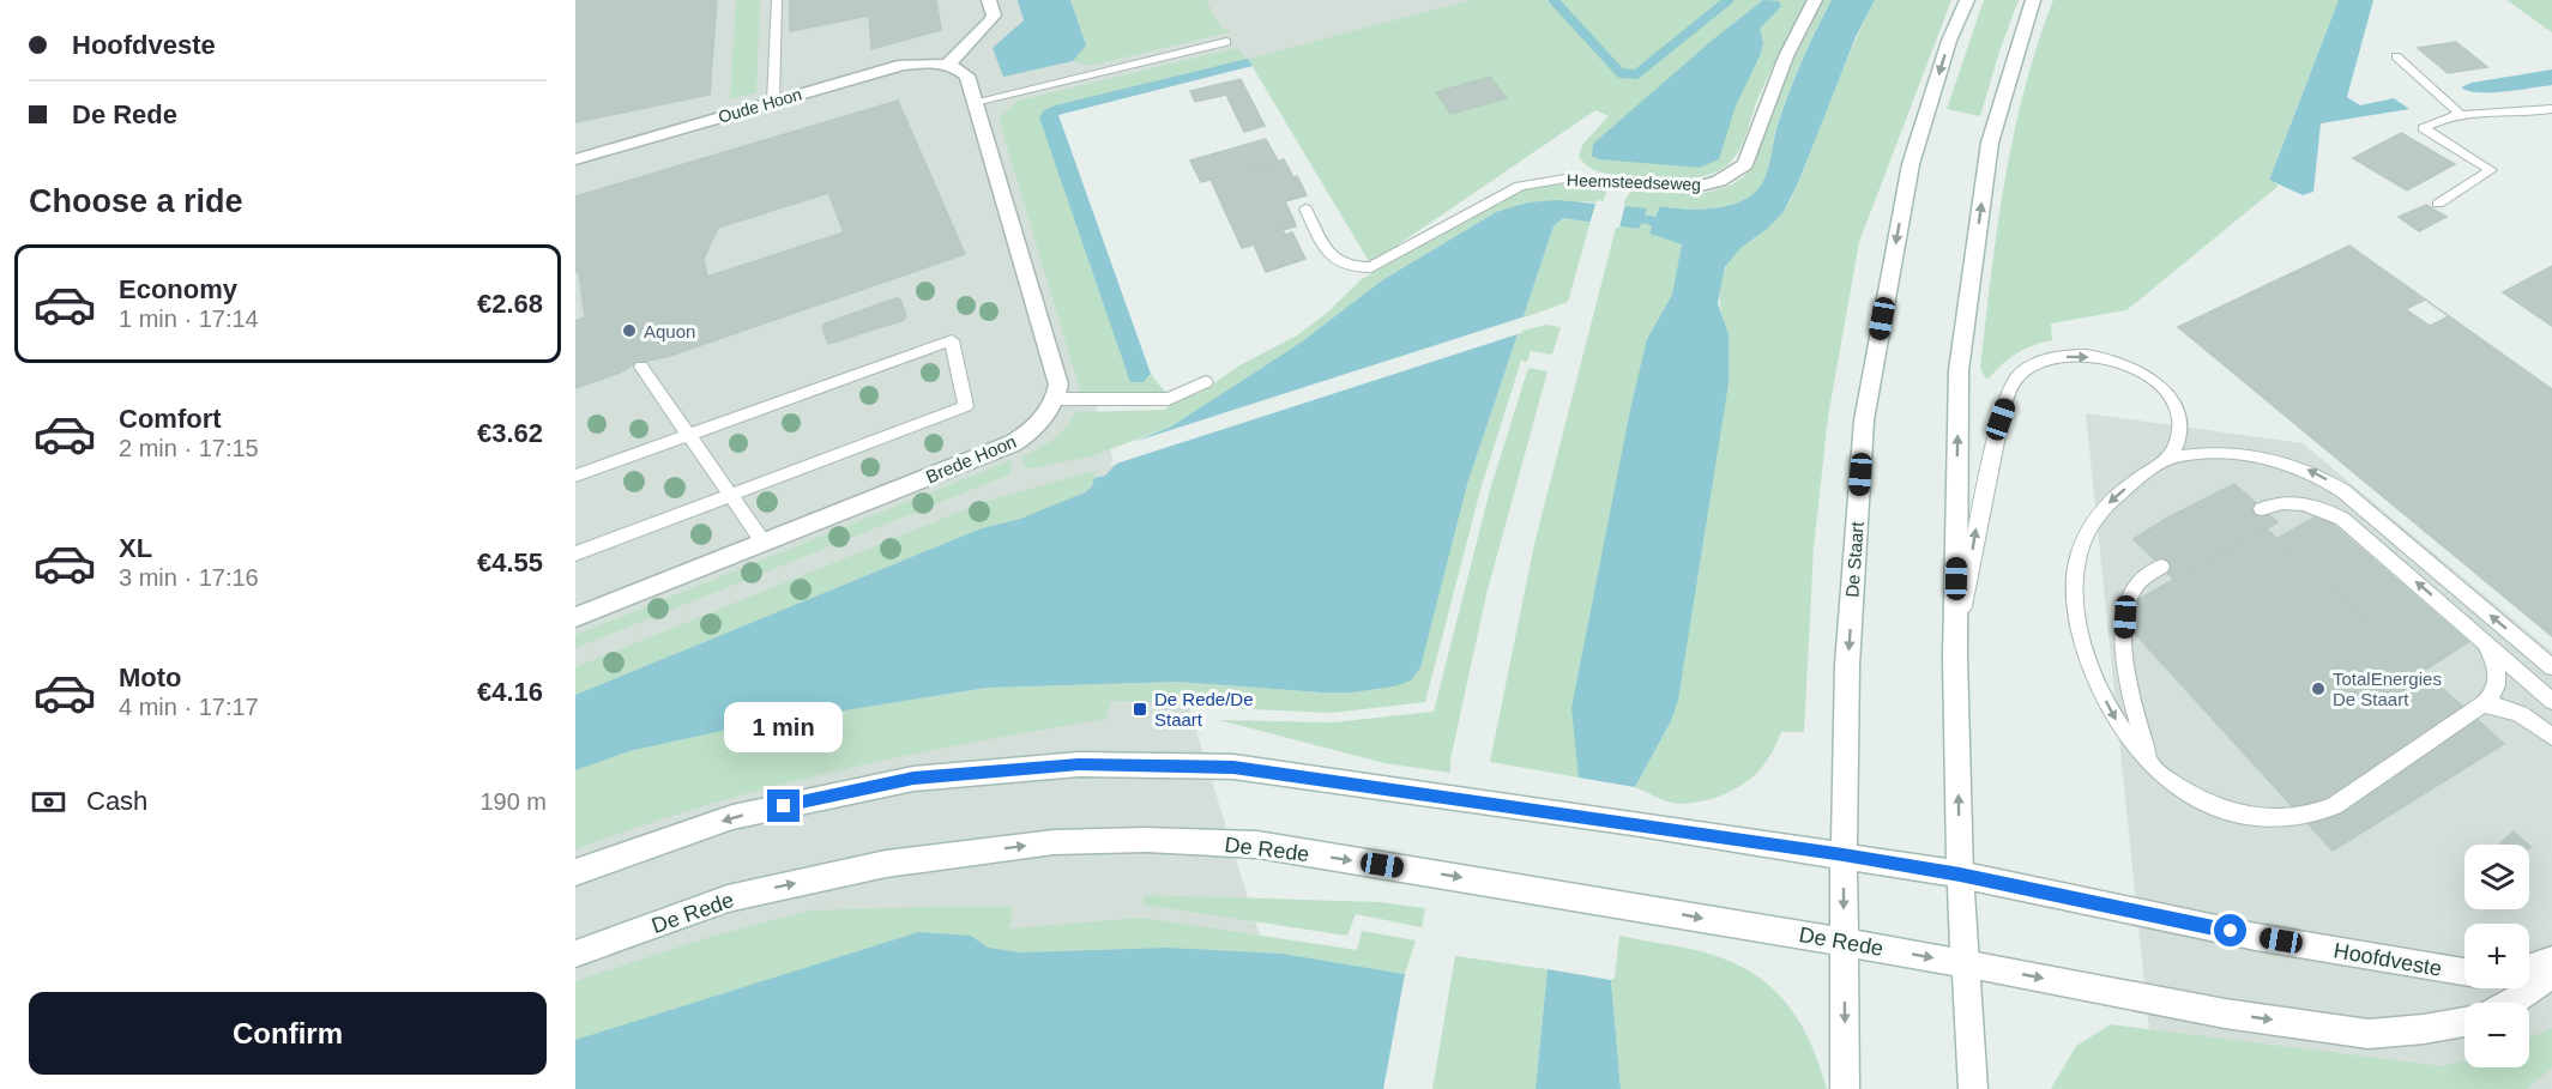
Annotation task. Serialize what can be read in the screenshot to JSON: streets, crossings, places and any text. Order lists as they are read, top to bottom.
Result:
{
  "streets": {
    "main road": [
      "Oude Hoon",
      "Heemsteedseweg",
      "Brede Hoon",
      "De Staart",
      "De Rede",
      "Hoofdveste"
    ]
  },
  "crossings": [
    ["De Staart", "De Rede"]
  ],
  "places": {
    "other": ["Aquon", "TotalEnergies De Staart"],
    "transit": ["De Rede/De Staart"]
  },
  "page": {
    "banner": ["Hoofdveste", "De Rede"],
    "heading": "Choose a ride",
    "list": [
      {
        "name": "Economy",
        "note": "1 min · 17:14",
        "value": "€2.68"
      },
      {
        "name": "Comfort",
        "note": "2 min · 17:15",
        "value": "€3.62"
      },
      {
        "name": "XL",
        "note": "3 min · 17:16",
        "value": "€4.55"
      },
      {
        "name": "Moto",
        "note": "4 min · 17:17",
        "value": "€4.16"
      }
    ],
    "bubble": "1 min",
    "pay": ["Cash", "190 m"],
    "map_buttons": ["+", "−"],
    "buttons": "Confirm"
  }
}
